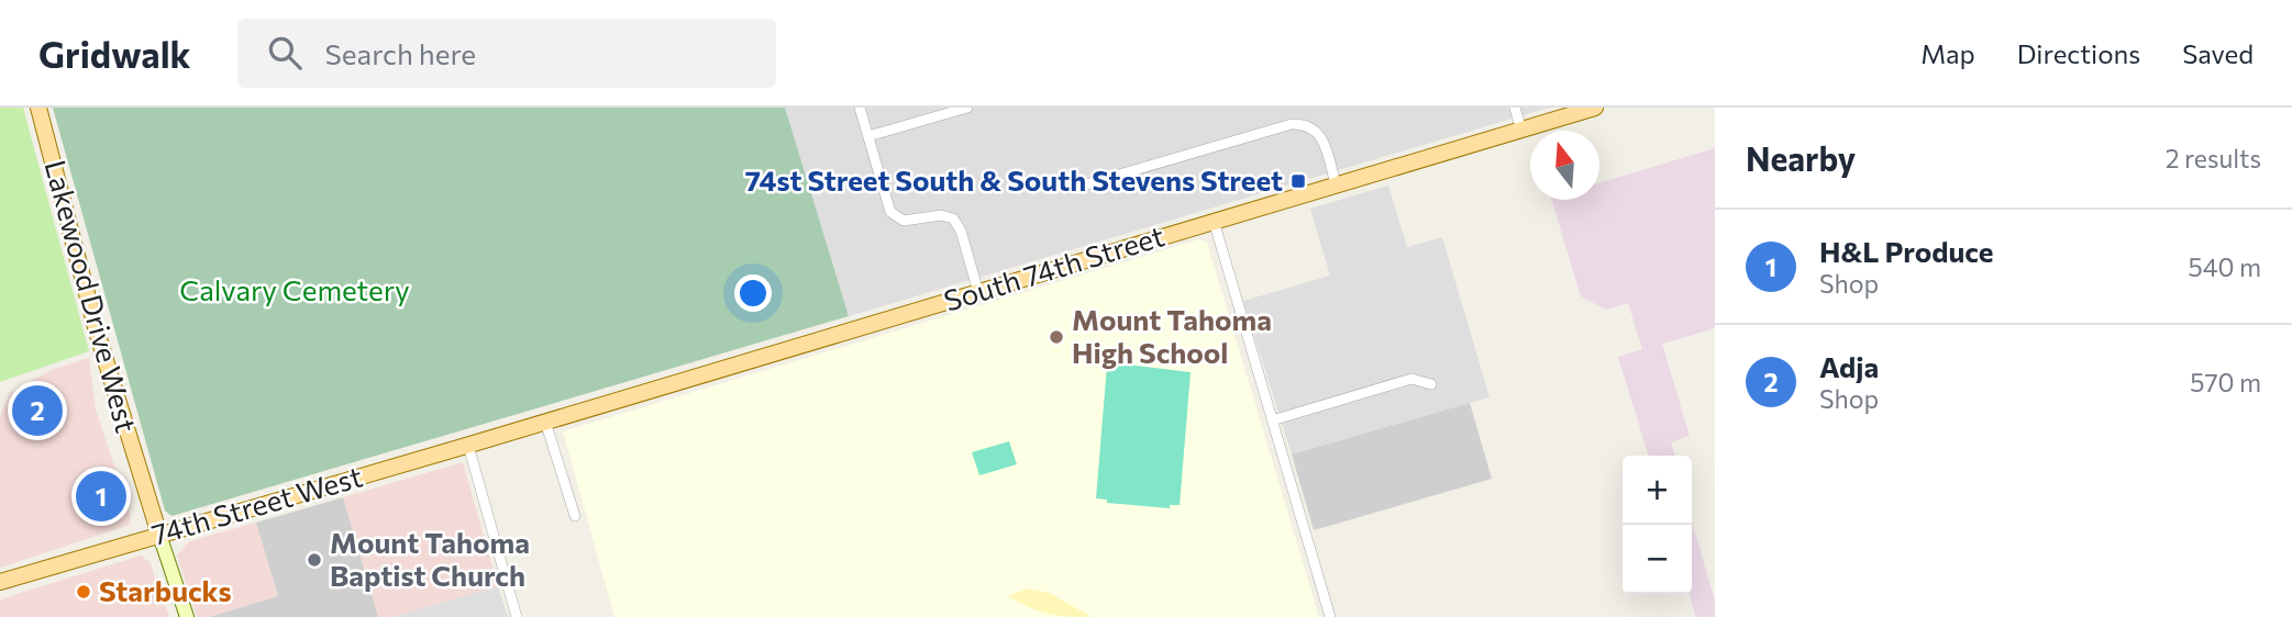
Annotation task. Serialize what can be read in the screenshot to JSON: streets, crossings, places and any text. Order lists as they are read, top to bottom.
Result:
{
  "streets": {
    "main road": ["South 74th Street", "Lakewood Drive West", "74th Street West"]
  },
  "crossings": [
    ["South 74th Street", "74th Street West"],
    ["Lakewood Drive West", "74th Street West"]
  ],
  "parks": ["Calvary Cemetery"],
  "places": {
    "transit": ["74st Street South & South Stevens Street"],
    "other": ["Mount Tahoma High School", "Mount Tahoma Baptist Church", "Starbucks"]
  },
  "north": "top",
  "page": {
    "header": "Gridwalk",
    "search": "Search here",
    "nav": ["Map", "Directions", "Saved"],
    "heading": ["Nearby", "2 results"],
    "list": [
      {
        "mark": "1",
        "name": "H&L Produce",
        "note": "Shop",
        "value": "540 m"
      },
      {
        "mark": "2",
        "name": "Adja",
        "note": "Shop",
        "value": "570 m"
      }
    ],
    "pins": ["2", "1"],
    "map_buttons": ["+", "−"]
  }
}
